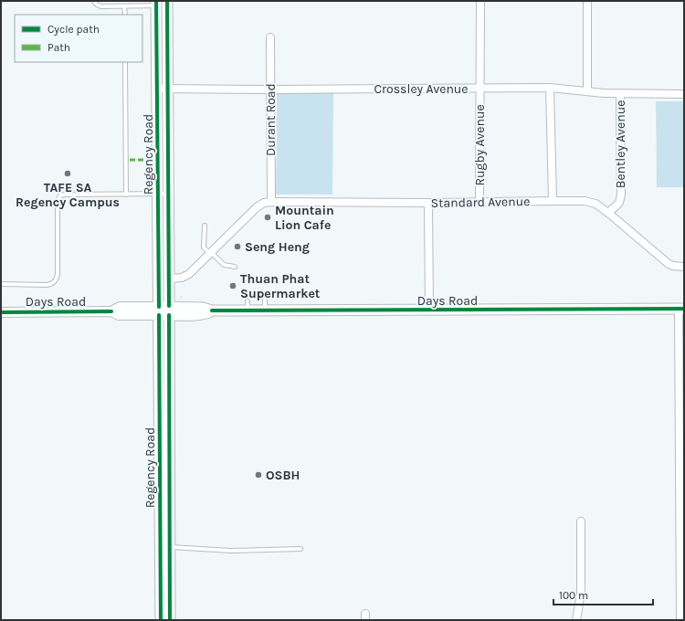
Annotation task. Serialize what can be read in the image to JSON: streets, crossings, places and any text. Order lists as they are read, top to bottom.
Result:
{
  "streets": {
    "main road": ["Regency Road", "Days Road"],
    "street": [
      "Crossley Avenue",
      "Durant Road",
      "Bentley Avenue",
      "Rugby Avenue",
      "Standard Avenue"
    ]
  },
  "crossings": [
    ["Crossley Avenue", "Durant Road"],
    ["Crossley Avenue", "Bentley Avenue"],
    ["Crossley Avenue", "Rugby Avenue"],
    ["Crossley Avenue", "Regency Road"],
    ["Durant Road", "Standard Avenue"],
    ["Bentley Avenue", "Standard Avenue"],
    ["Rugby Avenue", "Standard Avenue"],
    ["Regency Road", "Days Road"]
  ],
  "places": [
    "TAFE SA Regency Campus",
    "Mountain Lion Cafe",
    "Seng Heng",
    "Thuan Phat Supermarket",
    "OSBH"
  ],
  "legend": ["Cycle path", "Path"],
  "scale_bar": "100 m"
}
